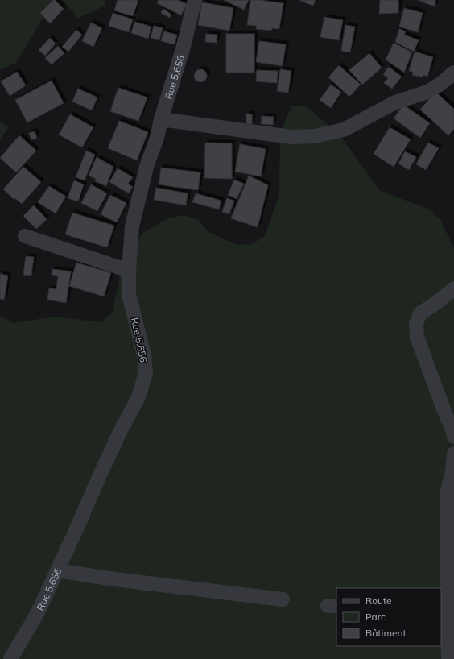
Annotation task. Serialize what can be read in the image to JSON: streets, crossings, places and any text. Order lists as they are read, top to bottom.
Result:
{
  "streets": {
    "street": ["Rue 5.656"]
  },
  "legend": ["Route", "Parc", "Bâtiment"]
}
